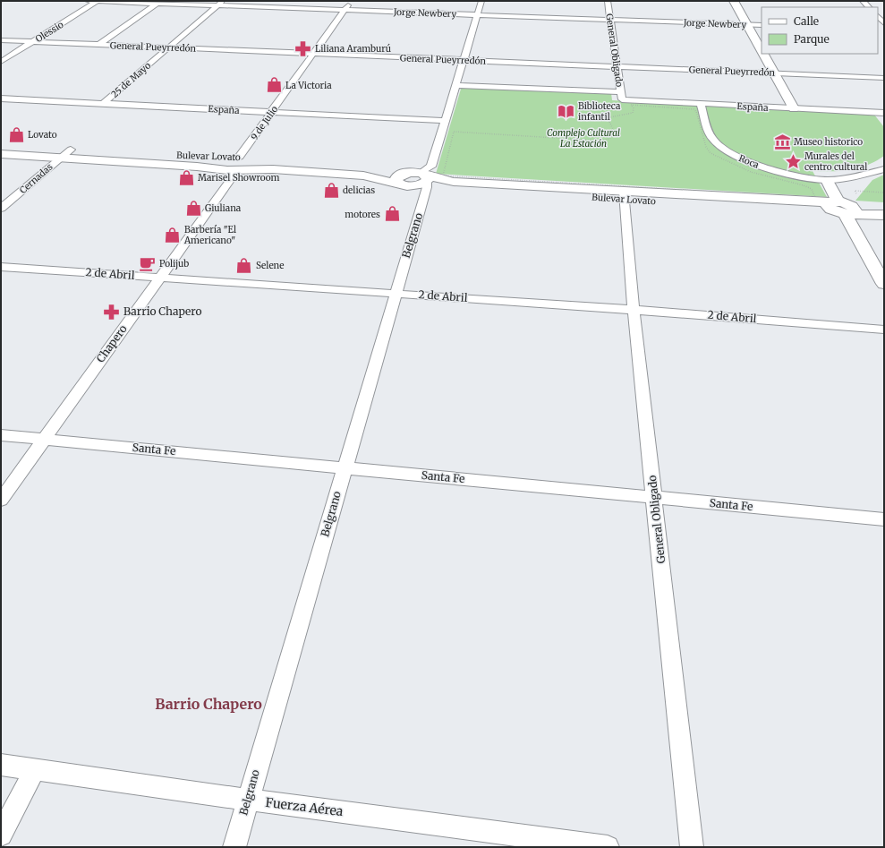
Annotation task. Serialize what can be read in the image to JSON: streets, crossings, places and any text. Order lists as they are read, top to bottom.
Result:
{
  "streets": {
    "main road": ["9 de Julio", "Bulevar Lovato"],
    "street": [
      "Jorge Newbery",
      "Olessio",
      "General Pueyrredón",
      "General Obligado",
      "25 de Mayo",
      "España",
      "Roca",
      "Cernadas",
      "Belgrano",
      "2 de Abril",
      "Chapero",
      "Santa Fe",
      "Fuerza Aérea"
    ]
  },
  "crossings": [
    ["Jorge Newbery", "Olessio"],
    ["Jorge Newbery", "General Obligado"],
    ["Jorge Newbery", "25 de Mayo"],
    ["Jorge Newbery", "9 de Julio"],
    ["Jorge Newbery", "Belgrano"],
    ["Olessio", "General Pueyrredón"],
    ["General Pueyrredón", "General Obligado"],
    ["General Pueyrredón", "25 de Mayo"],
    ["General Pueyrredón", "9 de Julio"],
    ["General Pueyrredón", "Belgrano"],
    ["General Obligado", "España"],
    ["General Obligado", "Bulevar Lovato"],
    ["General Obligado", "2 de Abril"],
    ["General Obligado", "Santa Fe"],
    ["25 de Mayo", "España"],
    ["España", "9 de Julio"],
    ["España", "Roca"],
    ["España", "Belgrano"],
    ["9 de Julio", "Bulevar Lovato"],
    ["9 de Julio", "Chapero"],
    ["Bulevar Lovato", "Cernadas"],
    ["Bulevar Lovato", "Belgrano"],
    ["Bulevar Lovato", "Chapero"],
    ["Belgrano", "2 de Abril"],
    ["Belgrano", "Santa Fe"],
    ["Belgrano", "Fuerza Aérea"],
    ["2 de Abril", "Chapero"],
    ["Chapero", "Santa Fe"]
  ],
  "districts": ["Barrio Chapero"],
  "parks": ["Complejo Cultural La Estación"],
  "places": {
    "pharmacy": ["Liliana Aramburú", "Barrio Chapero"],
    "shop": [
      "La Victoria",
      "Lovato",
      "Marisel Showroom",
      "delicias",
      "Giuliana",
      "motores",
      "Barbería \"El Americano\"",
      "Selene"
    ],
    "library": ["Biblioteca infantil"],
    "museum": ["Museo historico"],
    "place": ["Murales del centro cultural"],
    "cafe": ["Polijub"]
  },
  "legend": ["Calle", "Parque"]
}
